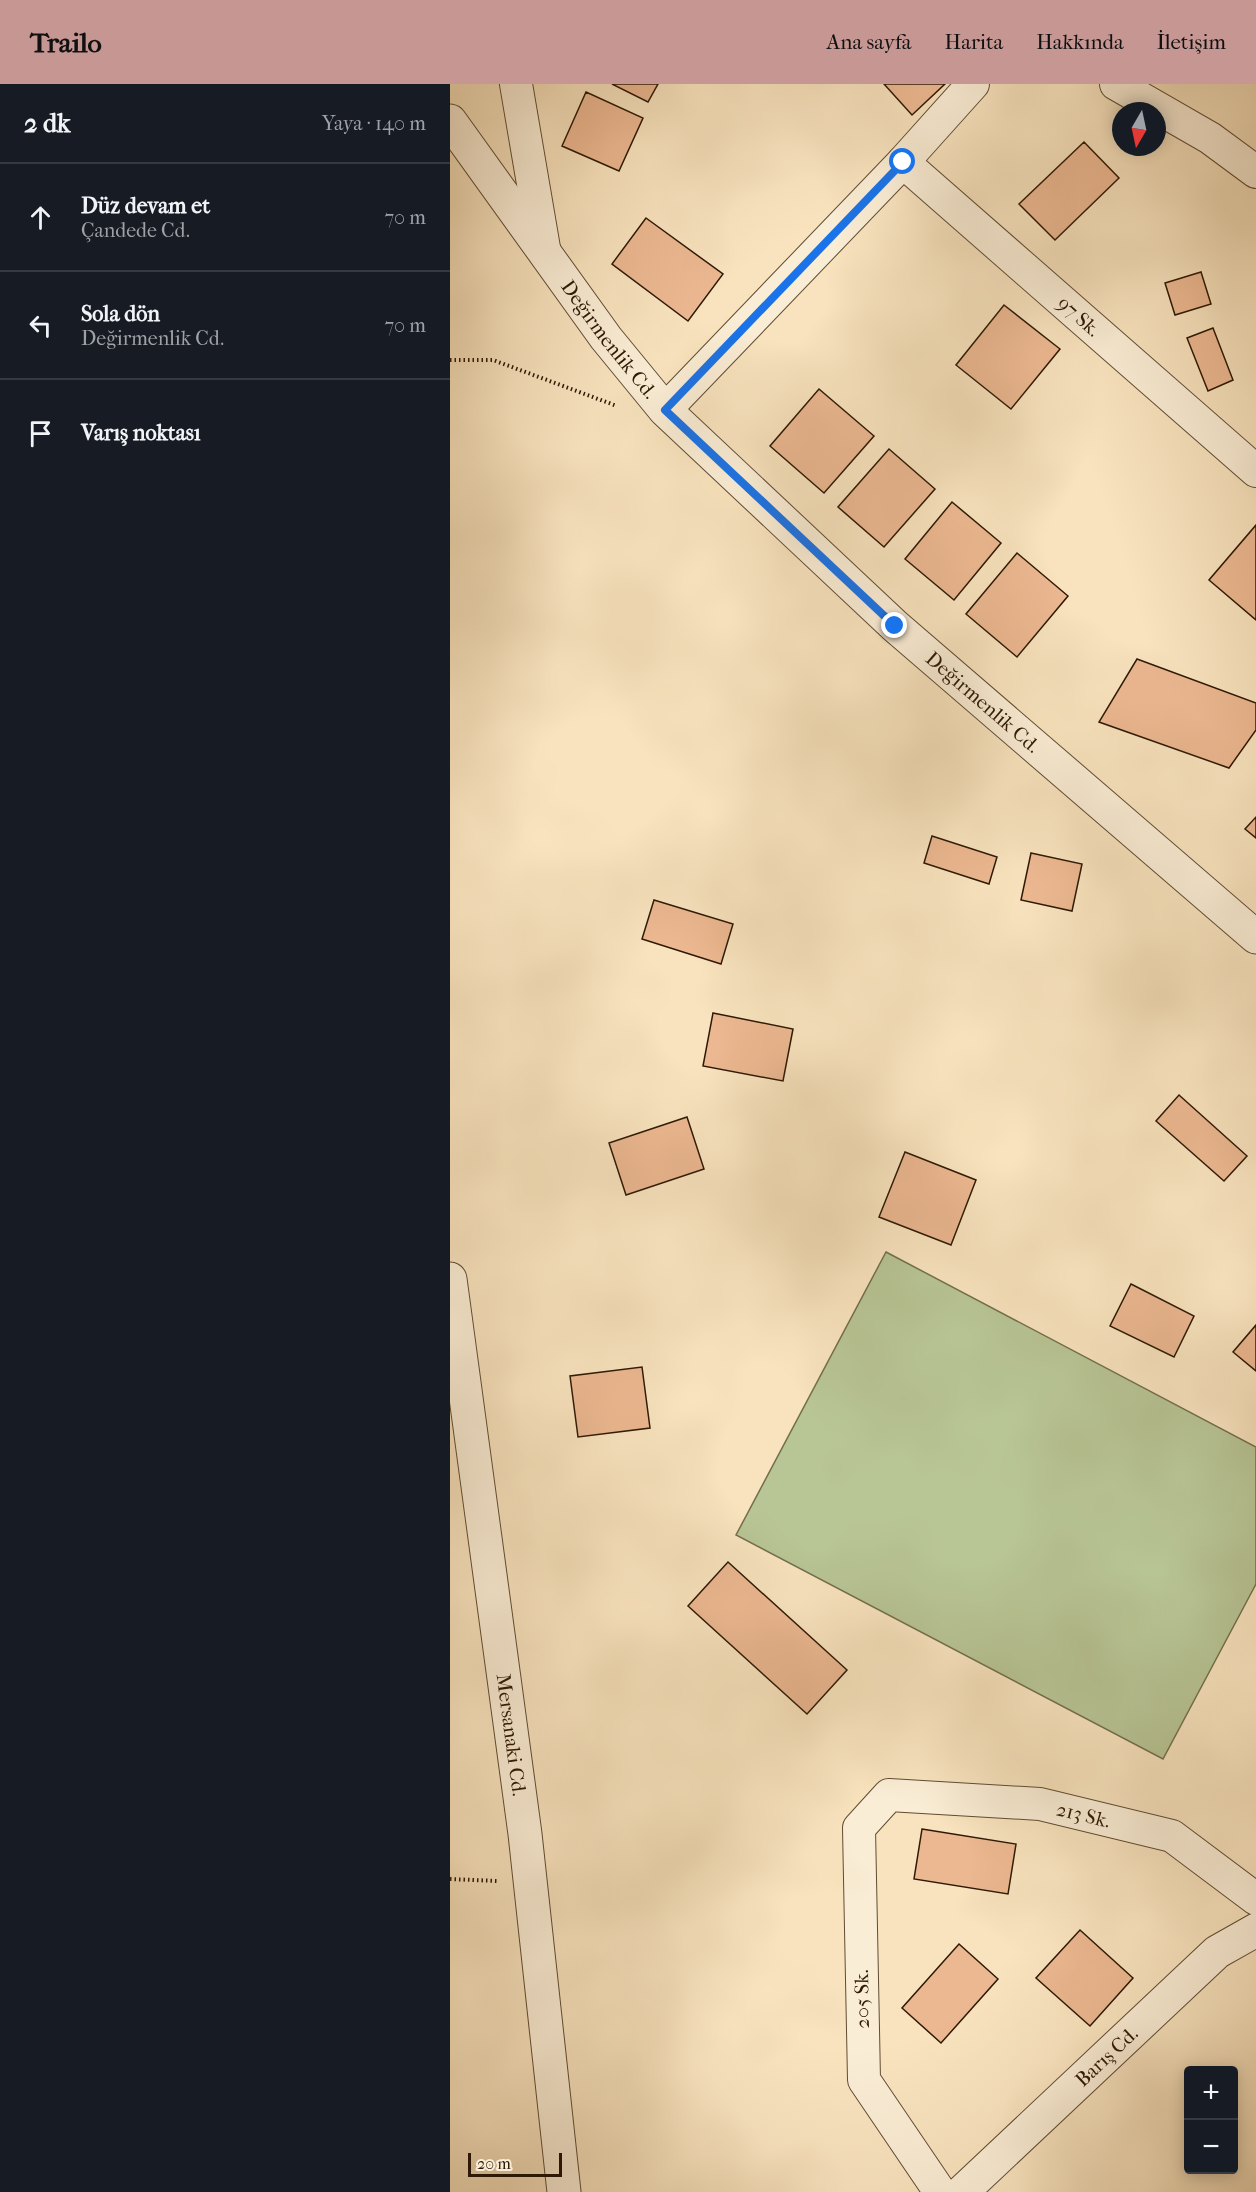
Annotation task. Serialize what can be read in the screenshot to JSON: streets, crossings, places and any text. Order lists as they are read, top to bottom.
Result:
{
  "streets": {
    "street": [
      "97 Sk.",
      "Değirmenlik Cd.",
      "Mersanaki Cd.",
      "213 Sk.",
      "205 Sk.",
      "Barış Cd."
    ]
  },
  "crossings": [
    ["213 Sk.", "205 Sk."]
  ],
  "scale_bar": "20 m",
  "north": "bottom",
  "page": {
    "header": "Trailo",
    "nav": [
      "Ana sayfa",
      "Harita",
      "Hakkında",
      "İletişim"
    ],
    "heading": ["2 dk", "Yaya · 140 m"],
    "list": [
      ["Düz devam et", "Çandede Cd.", "70 m"],
      ["Sola dön", "Değirmenlik Cd.", "70 m"],
      "Varış noktası"
    ],
    "map_buttons": ["+", "−"],
    "scale": "20 m"
  }
}
